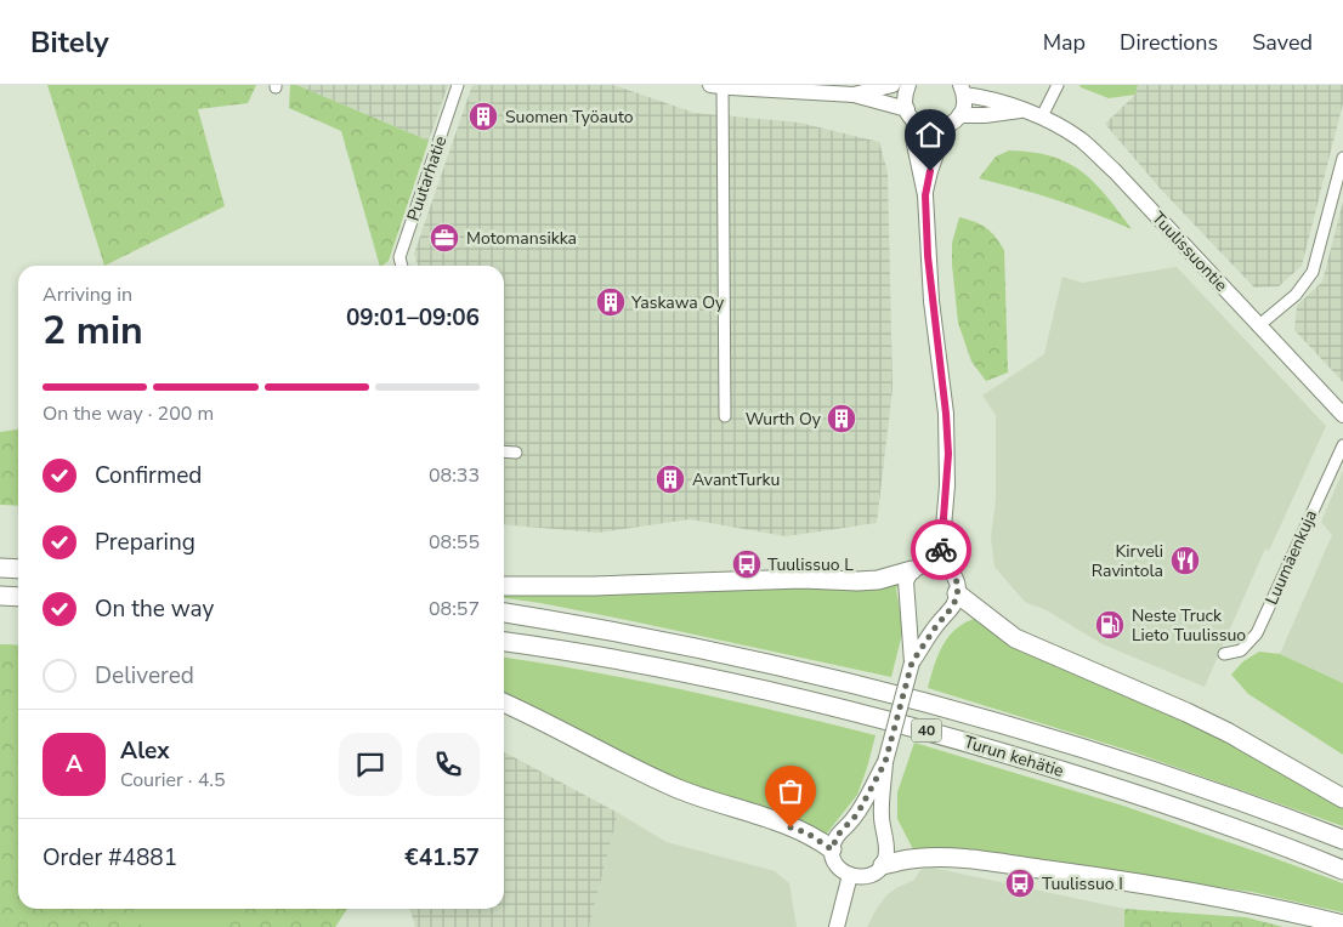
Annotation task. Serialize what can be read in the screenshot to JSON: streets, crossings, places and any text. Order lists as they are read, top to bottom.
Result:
{
  "streets": {
    "highway": ["40", "Turun kehätie"],
    "street": ["Puutarhatie", "Tuulissuontie", "Luumäenkuja"]
  },
  "places": {
    "building": [
      "Suomen Työauto",
      "Yaskawa Oy",
      "Wurth Oy",
      "AvantTurku"
    ],
    "office": ["Motomansikka"],
    "restaurant": ["Kirveli Ravintola"],
    "bus stop": ["Tuulissuo L", "Tuulissuo I"],
    "fuel station": ["Neste Truck Lieto Tuulissuo"]
  },
  "page": {
    "header": "Bitely",
    "nav": ["Map", "Directions", "Saved"],
    "heading": ["2 min", "Arriving in", "09:01–09:06"],
    "panel": [
      "Alex",
      "Courier · 4.5",
      "Order #4881",
      "€41.57"
    ],
    "bar": "On the way · 200 m",
    "list": [
      ["Confirmed", "08:33"],
      ["Preparing", "08:55"],
      ["On the way", "08:57"],
      "Delivered"
    ],
    "round": "A"
  }
}
